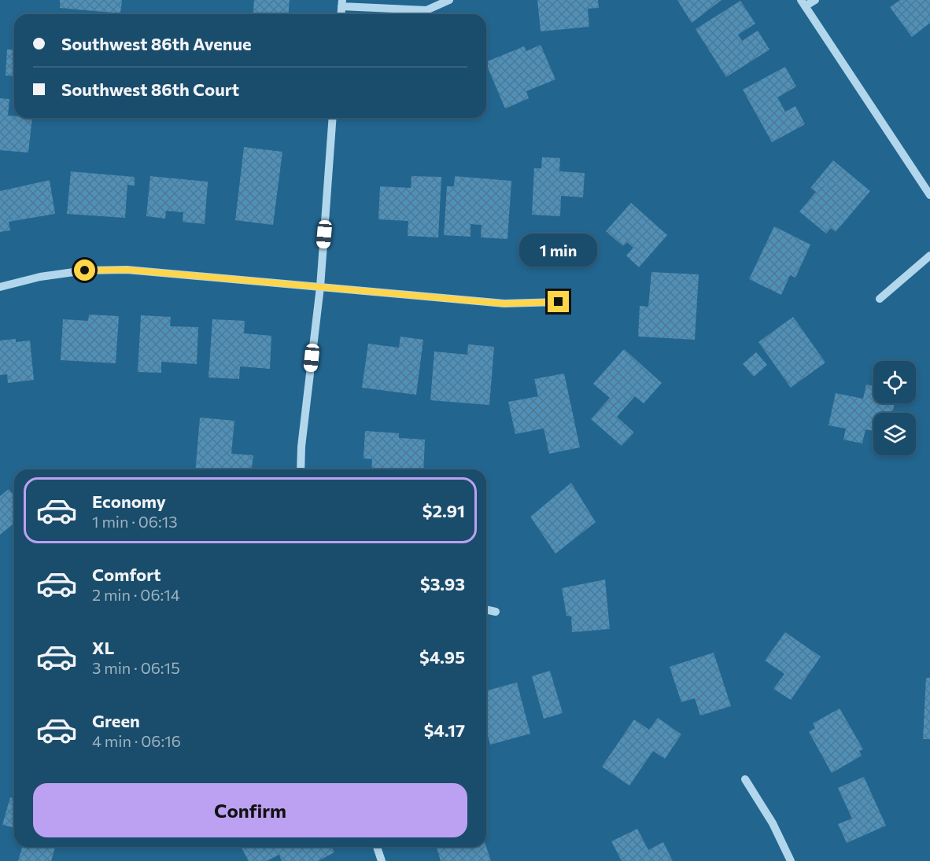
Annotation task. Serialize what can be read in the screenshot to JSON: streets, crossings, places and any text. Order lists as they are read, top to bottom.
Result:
{
  "page": {
    "banner": ["Southwest 86th Avenue", "Southwest 86th Court"],
    "bubble": "1 min",
    "list": [
      {
        "name": "Economy",
        "note": "1 min · 06:13",
        "value": "$2.91"
      },
      {
        "name": "Comfort",
        "note": "2 min · 06:14",
        "value": "$3.93"
      },
      {
        "name": "XL",
        "note": "3 min · 06:15",
        "value": "$4.95"
      },
      {
        "name": "Green",
        "note": "4 min · 06:16",
        "value": "$4.17"
      }
    ],
    "buttons": "Confirm"
  }
}
